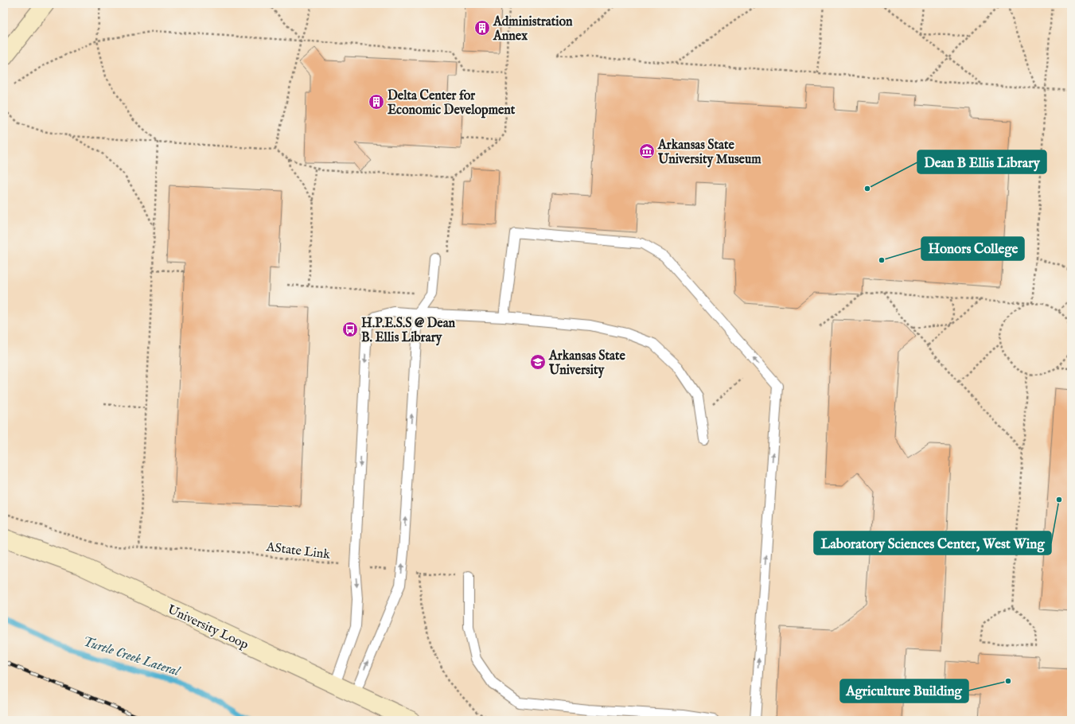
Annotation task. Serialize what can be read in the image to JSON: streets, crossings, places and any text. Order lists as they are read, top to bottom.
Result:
{
  "streets": {
    "street": ["University Loop"],
    "path": ["AState Link"]
  },
  "water": ["Turtle Creek Lateral"],
  "places": {
    "building": ["Administration Annex", "Delta Center for Economic Development"],
    "museum": ["Arkansas State University Museum"],
    "other": [
      "Dean B Ellis Library",
      "Honors College",
      "Laboratory Sciences Center, West Wing",
      "Agriculture Building"
    ],
    "bus stop": ["H.P.E.S.S @ Dean B. Ellis Library"],
    "school or university": ["Arkansas State University"]
  }
}
